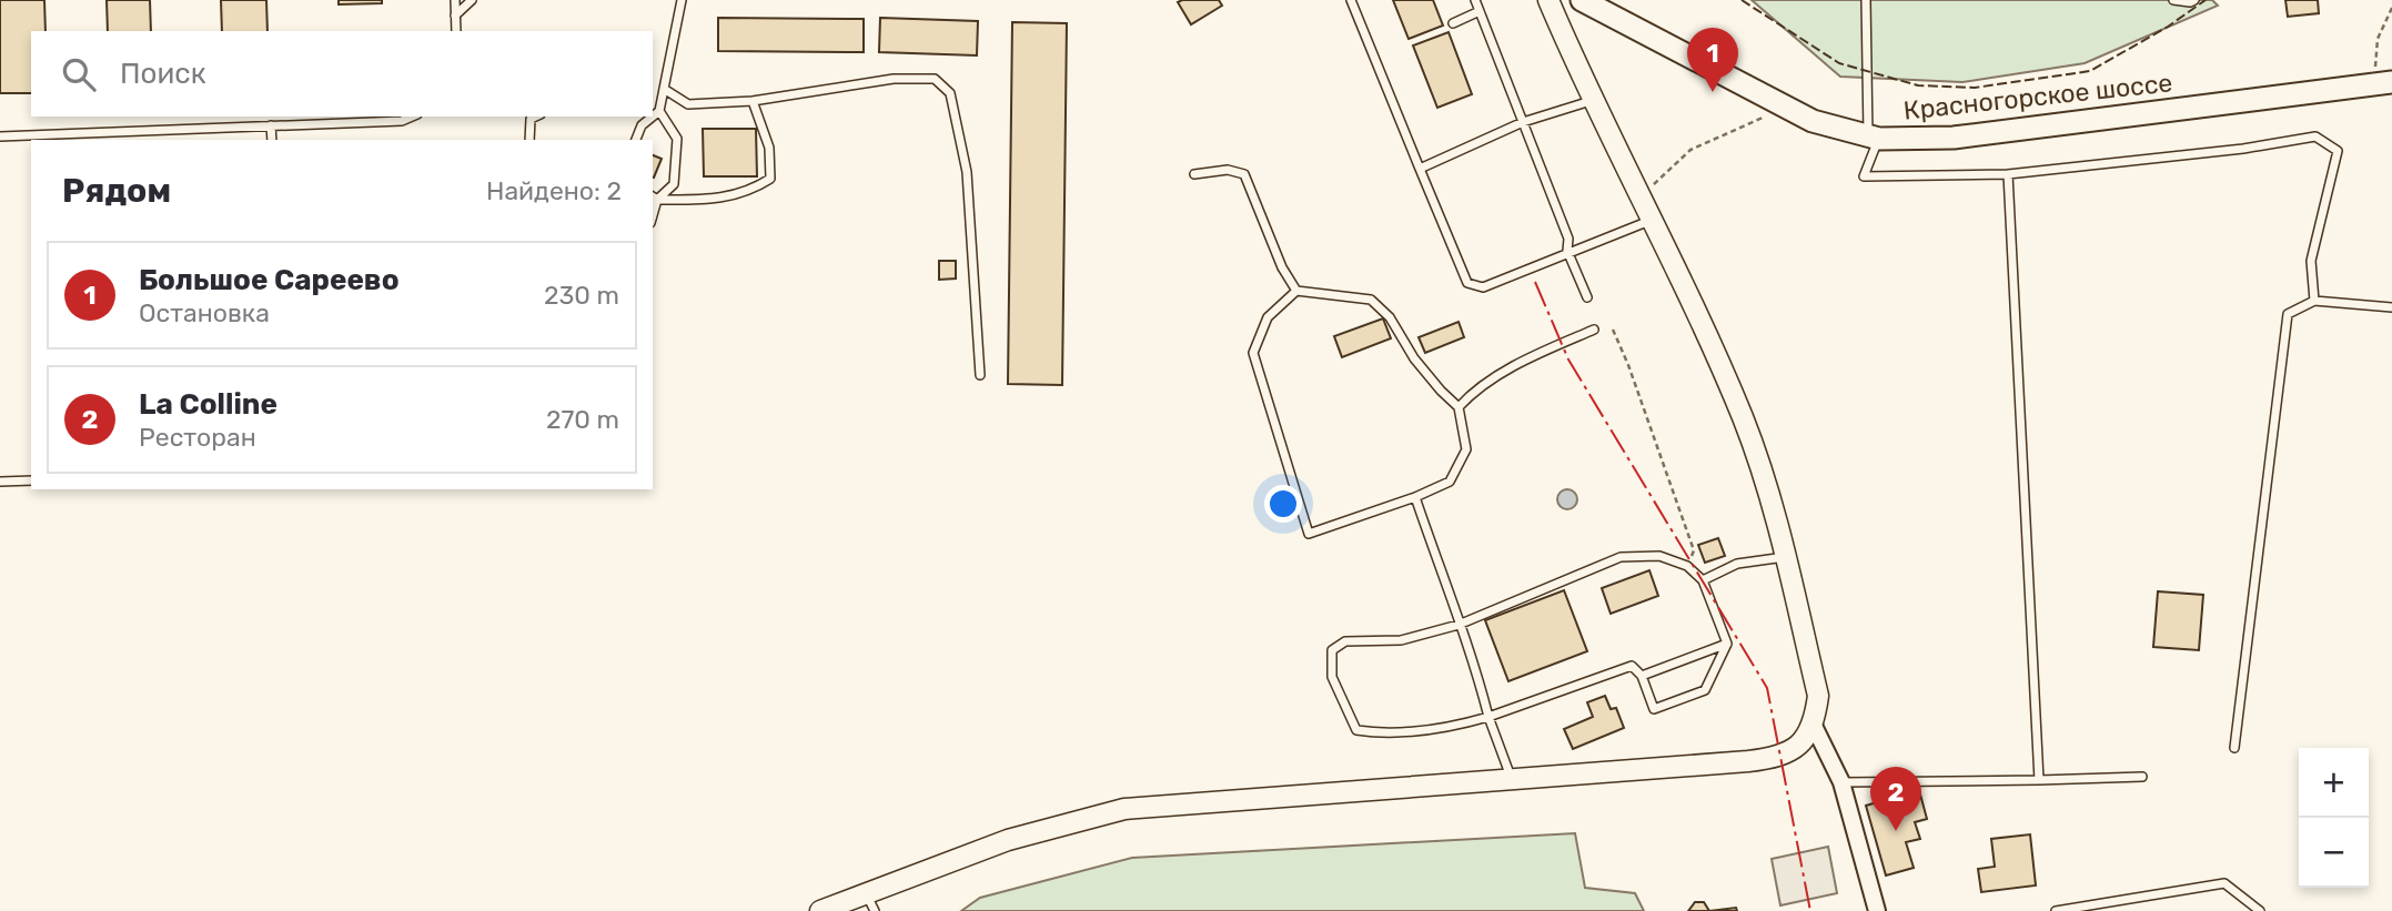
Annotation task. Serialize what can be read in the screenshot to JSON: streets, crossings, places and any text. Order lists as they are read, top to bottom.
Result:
{
  "streets": {
    "main road": ["Красногорское шоссе"]
  },
  "page": {
    "pins": ["1", "2"],
    "search": "Поиск",
    "heading": ["Рядом", "Найдено: 2"],
    "list": [
      {
        "mark": "1",
        "name": "Большое Сареево",
        "note": "Остановка",
        "value": "230 m"
      },
      {
        "mark": "2",
        "name": "La Colline",
        "note": "Ресторан",
        "value": "270 m"
      }
    ],
    "map_buttons": ["+", "−"]
  }
}
